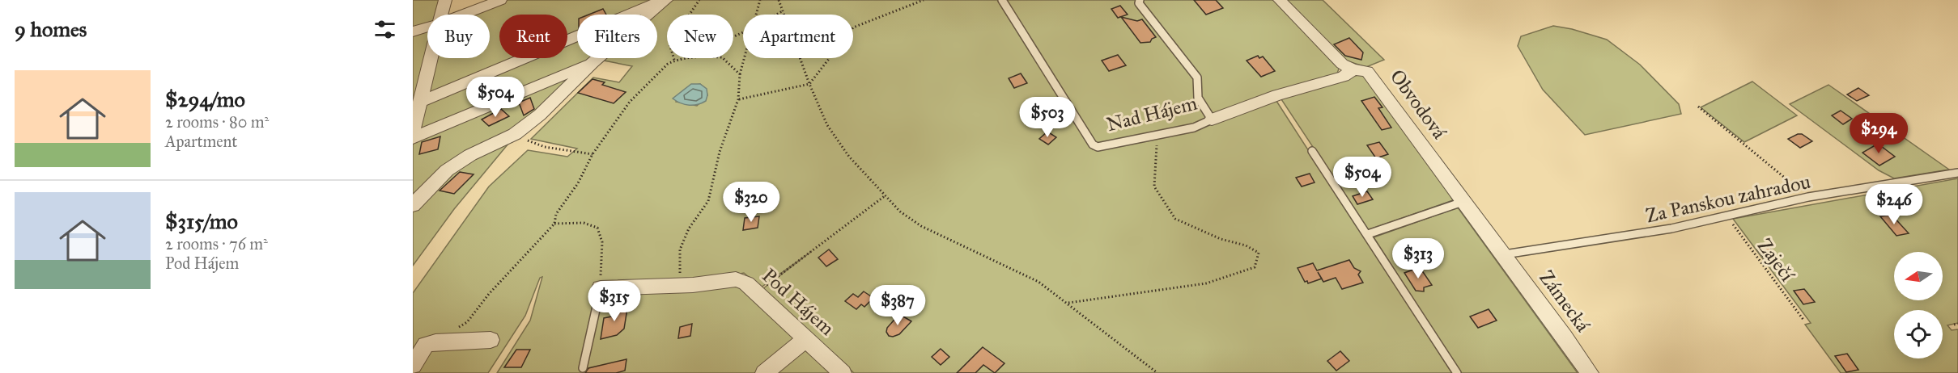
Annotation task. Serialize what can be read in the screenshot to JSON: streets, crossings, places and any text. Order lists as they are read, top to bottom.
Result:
{
  "streets": {
    "street": [
      "Obvodová",
      "Nad Hájem",
      "Zámecká",
      "Pod Hájem"
    ],
    "lane": ["Za Panskou zahradou"],
    "path": ["Zaječí"]
  },
  "crossings": [
    ["Obvodová", "Nad Hájem"],
    ["Obvodová", "Za Panskou zahradou"],
    ["Obvodová", "Zámecká"],
    ["Za Panskou zahradou", "Zaječí"],
    ["Za Panskou zahradou", "Zámecká"]
  ],
  "north": "left",
  "page": {
    "heading": "9 homes",
    "chip": [
      "Buy",
      "Rent",
      "Filters",
      "New",
      "Apartment"
    ],
    "list": [
      {
        "name": "$294/mo",
        "note": "2 rooms · 80 m² · Apartment"
      },
      {
        "name": "$315/mo",
        "note": "2 rooms · 76 m² · Pod Hájem"
      }
    ],
    "price": [
      "$504",
      "$503",
      "$294",
      "$504",
      "$320",
      "$246",
      "$313",
      "$315",
      "$387"
    ]
  }
}
